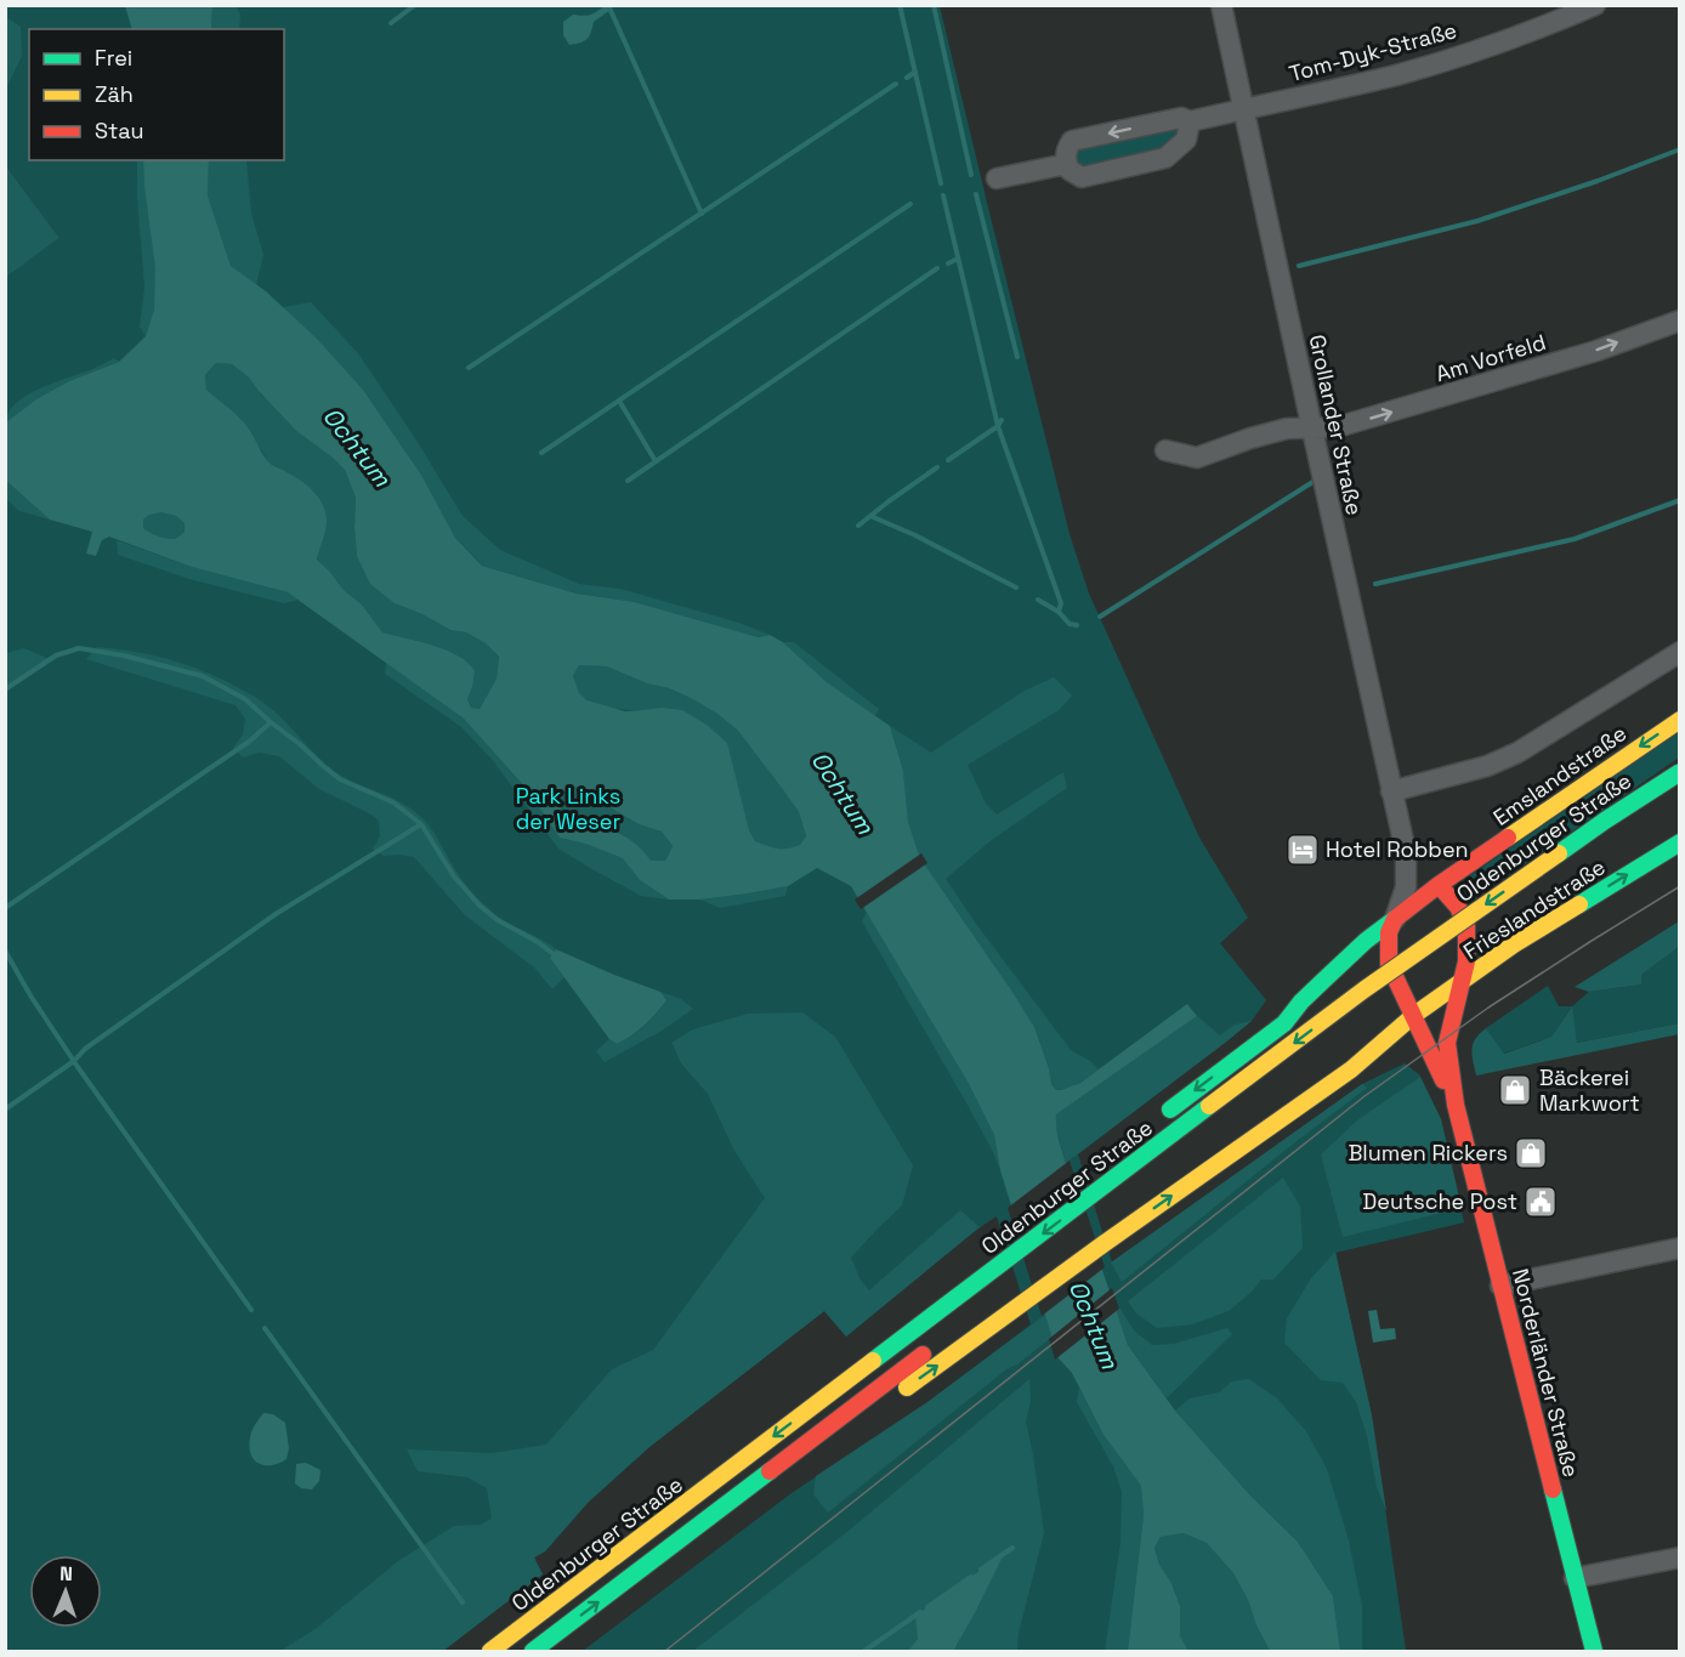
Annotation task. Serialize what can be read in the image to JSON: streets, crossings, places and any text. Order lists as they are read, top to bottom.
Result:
{
  "streets": {
    "main road": [
      "Grollander Straße",
      "Emslandstraße",
      "Oldenburger Straße",
      "Frieslandstraße",
      "Norderländer Straße"
    ],
    "street": ["Tom-Dyk-Straße", "Am Vorfeld"]
  },
  "crossings": [
    ["Tom-Dyk-Straße", "Grollander Straße"],
    ["Am Vorfeld", "Grollander Straße"],
    ["Grollander Straße", "Emslandstraße"],
    ["Grollander Straße", "Frieslandstraße"],
    ["Grollander Straße", "Norderländer Straße"],
    ["Frieslandstraße", "Norderländer Straße"]
  ],
  "one_way": ["Am Vorfeld", "Frieslandstraße"],
  "water": ["Ochtum"],
  "parks": ["Park Links der Weser"],
  "places": {
    "hotel": ["Hotel Robben"],
    "shop": ["Bäckerei Markwort", "Blumen Rickers"],
    "public building": ["Deutsche Post"]
  },
  "legend": ["Frei", "Zäh", "Stau"],
  "north": "top"
}
